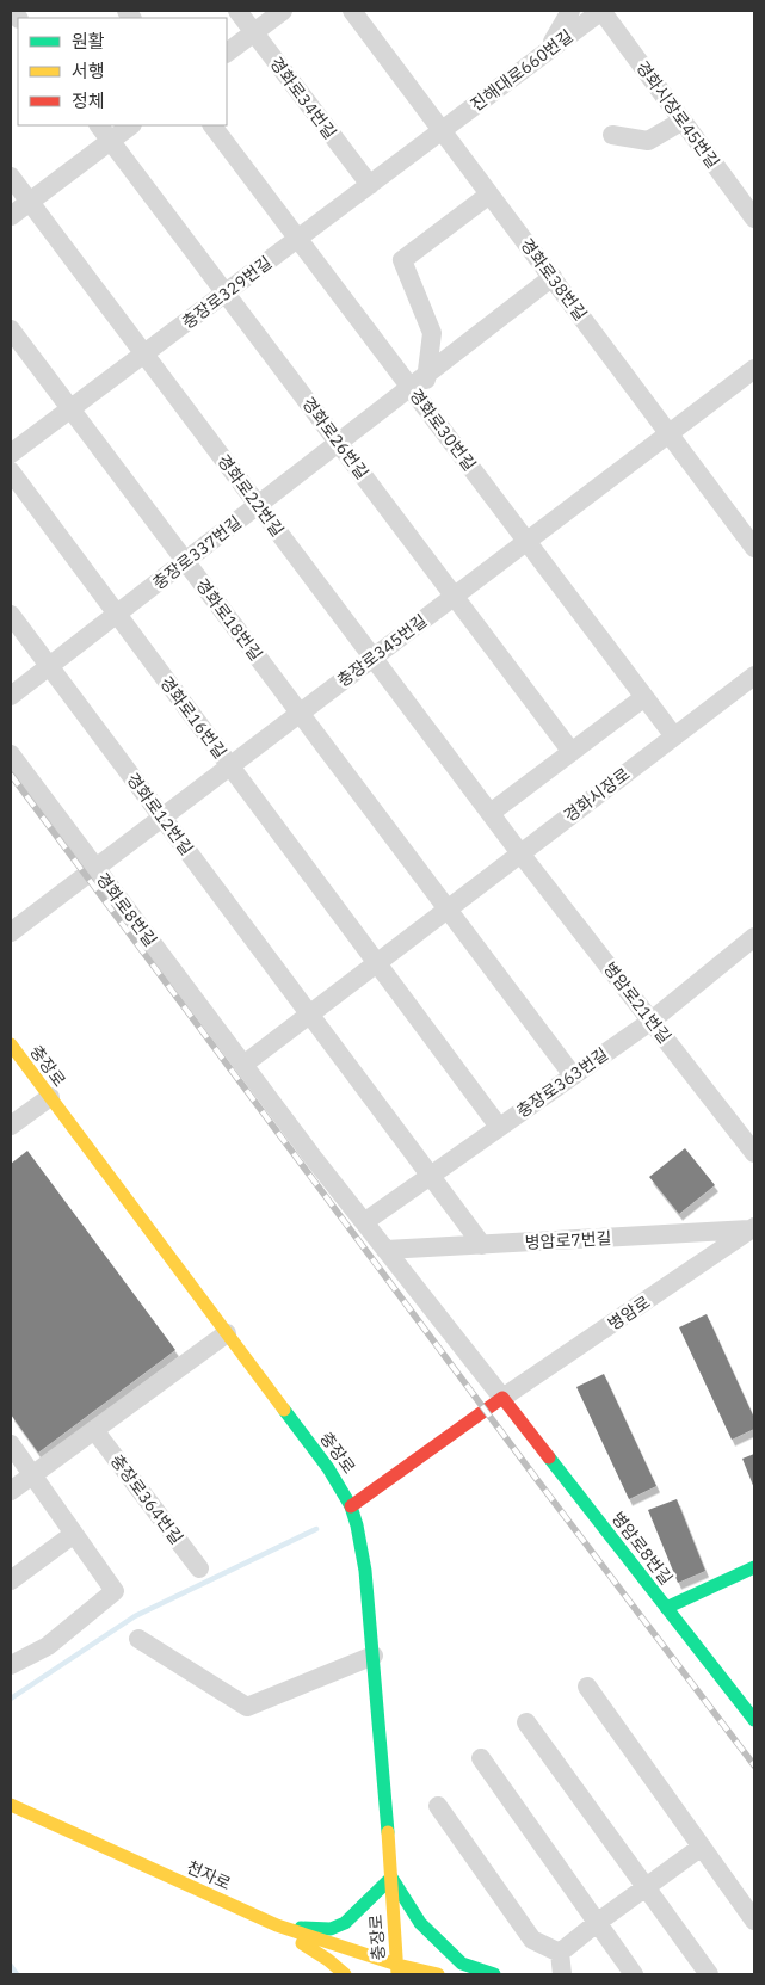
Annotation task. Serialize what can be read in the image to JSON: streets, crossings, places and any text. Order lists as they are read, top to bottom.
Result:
{
  "streets": {
    "main road": ["충장로", "병암로8번길", "천자로"],
    "street": [
      "진해대로660번길",
      "경화로34번길",
      "경화시장로45번길",
      "경화로38번길",
      "충장로329번길",
      "경화로30번길",
      "경화로26번길",
      "경화로22번길",
      "충장로337번길",
      "경화로18번길",
      "충장로345번길",
      "경화로16번길",
      "경화시장로",
      "경화로12번길",
      "경화로8번길",
      "병암로21번길",
      "충장로363번길",
      "병암로7번길",
      "병암로",
      "충장로364번길"
    ]
  },
  "crossings": [
    ["진해대로660번길", "경화시장로45번길"],
    ["진해대로660번길", "경화로38번길"],
    ["진해대로660번길", "충장로329번길"],
    ["경화로34번길", "충장로329번길"],
    ["경화로38번길", "충장로329번길"],
    ["경화로38번길", "충장로337번길"],
    ["경화로38번길", "충장로345번길"],
    ["충장로329번길", "경화로30번길"],
    ["충장로329번길", "경화로26번길"],
    ["충장로329번길", "경화로22번길"],
    ["충장로329번길", "경화로18번길"],
    ["경화로30번길", "충장로337번길"],
    ["경화로30번길", "충장로345번길"],
    ["경화로30번길", "경화시장로"],
    ["경화로26번길", "충장로337번길"],
    ["경화로26번길", "충장로345번길"],
    ["경화로22번길", "충장로337번길"],
    ["경화로22번길", "충장로345번길"],
    ["경화로22번길", "경화시장로"],
    ["경화로22번길", "병암로21번길"],
    ["충장로337번길", "경화로18번길"],
    ["충장로337번길", "경화로16번길"],
    ["충장로337번길", "경화로12번길"],
    ["경화로18번길", "충장로345번길"],
    ["경화로18번길", "경화시장로"],
    ["충장로345번길", "경화로16번길"],
    ["충장로345번길", "경화로12번길"],
    ["충장로345번길", "경화로8번길"],
    ["경화로16번길", "경화시장로"],
    ["경화시장로", "경화로12번길"],
    ["경화시장로", "경화로8번길"],
    ["경화시장로", "병암로21번길"],
    ["병암로21번길", "충장로363번길"],
    ["충장로", "천자로"],
    ["병암로7번길", "병암로"],
    ["병암로", "병암로8번길"]
  ],
  "legend": ["원활", "서행", "정체"]
}
